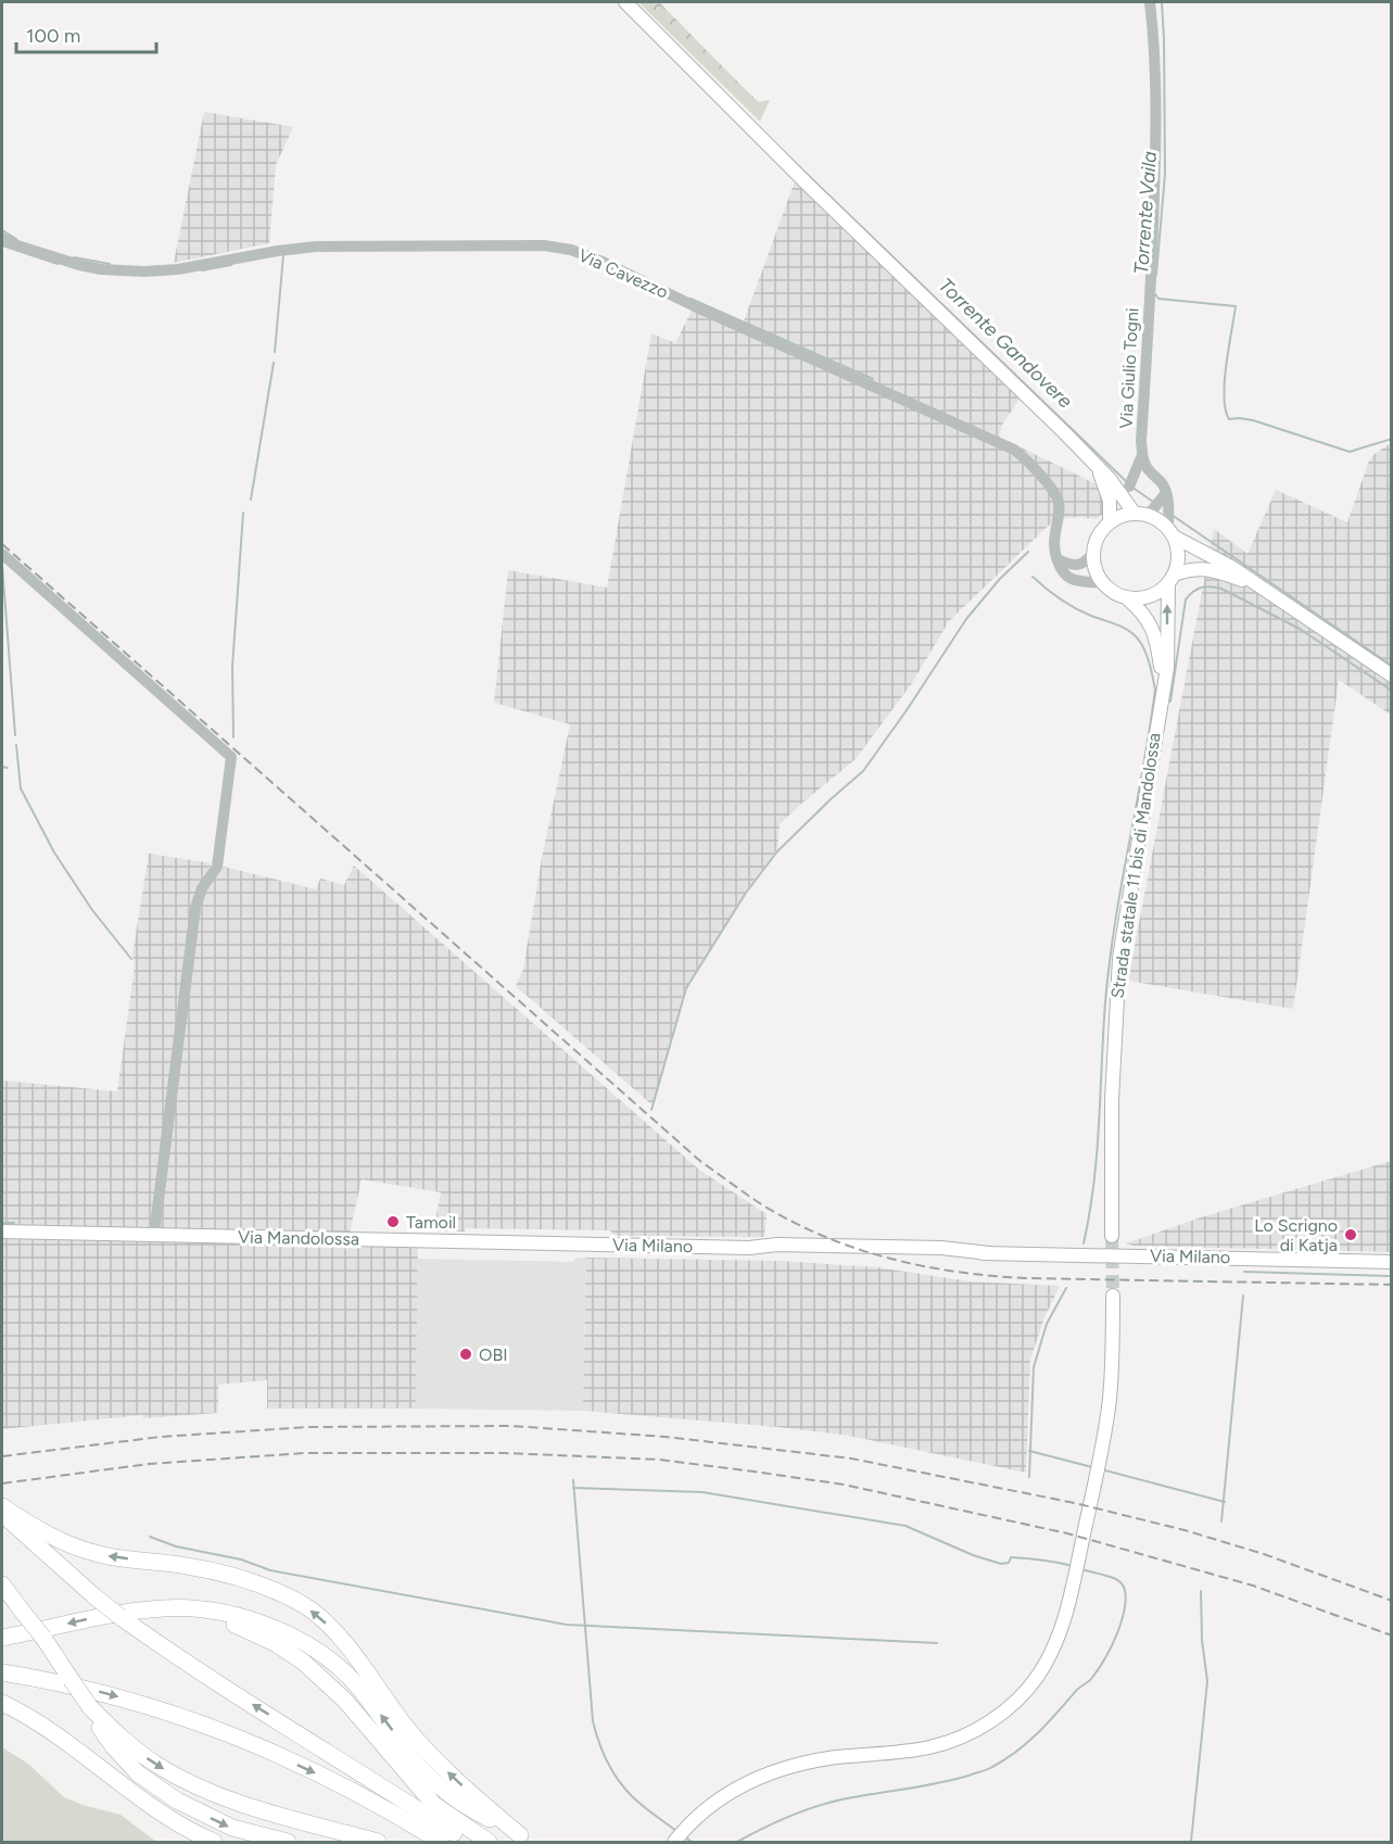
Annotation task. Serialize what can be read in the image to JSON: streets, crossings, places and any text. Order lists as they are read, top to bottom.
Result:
{
  "streets": {
    "main road": ["Strada statale 11 bis di Mandolossa", "Via Mandolossa", "Via Milano"],
    "street": ["Via Cavezzo", "Via Giulio Togni"]
  },
  "crossings": [
    ["Via Mandolossa", "Via Milano"]
  ],
  "water": ["Torrente Vaila", "Torrente Gandovere"],
  "places": ["Tamoil", "Lo Scrigno di Katja", "OBI"],
  "scale_bar": "100 m"
}
